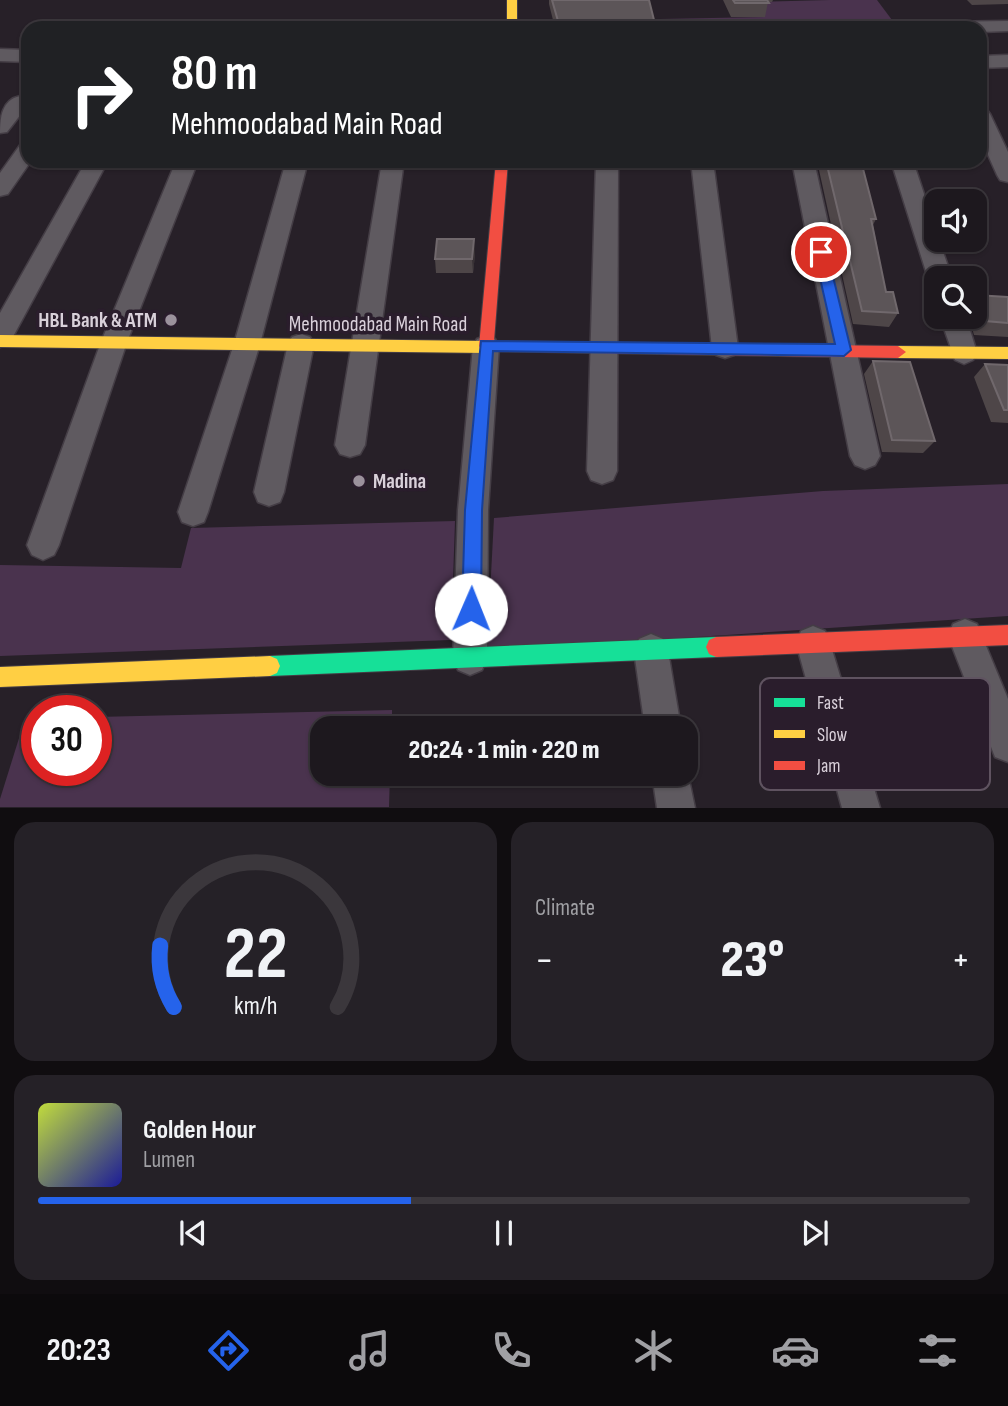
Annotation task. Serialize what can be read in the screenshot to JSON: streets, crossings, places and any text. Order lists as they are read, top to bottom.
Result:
{
  "streets": {
    "street": ["Mehmoodabad Main Road"]
  },
  "places": ["HBL Bank & ATM", "Madina"],
  "legend": ["Fast", "Slow", "Jam"],
  "page": {
    "turn": ["80 m", "Mehmoodabad Main Road"],
    "limit": "30",
    "trip": "20:24 · 1 min · 220 m",
    "tile": "Climate",
    "heat": ["−", "23°", "+"],
    "song": ["Golden Hour", "Lumen"],
    "tabs": "20:23",
    "gauge": ["22", "km/h"]
  }
}
